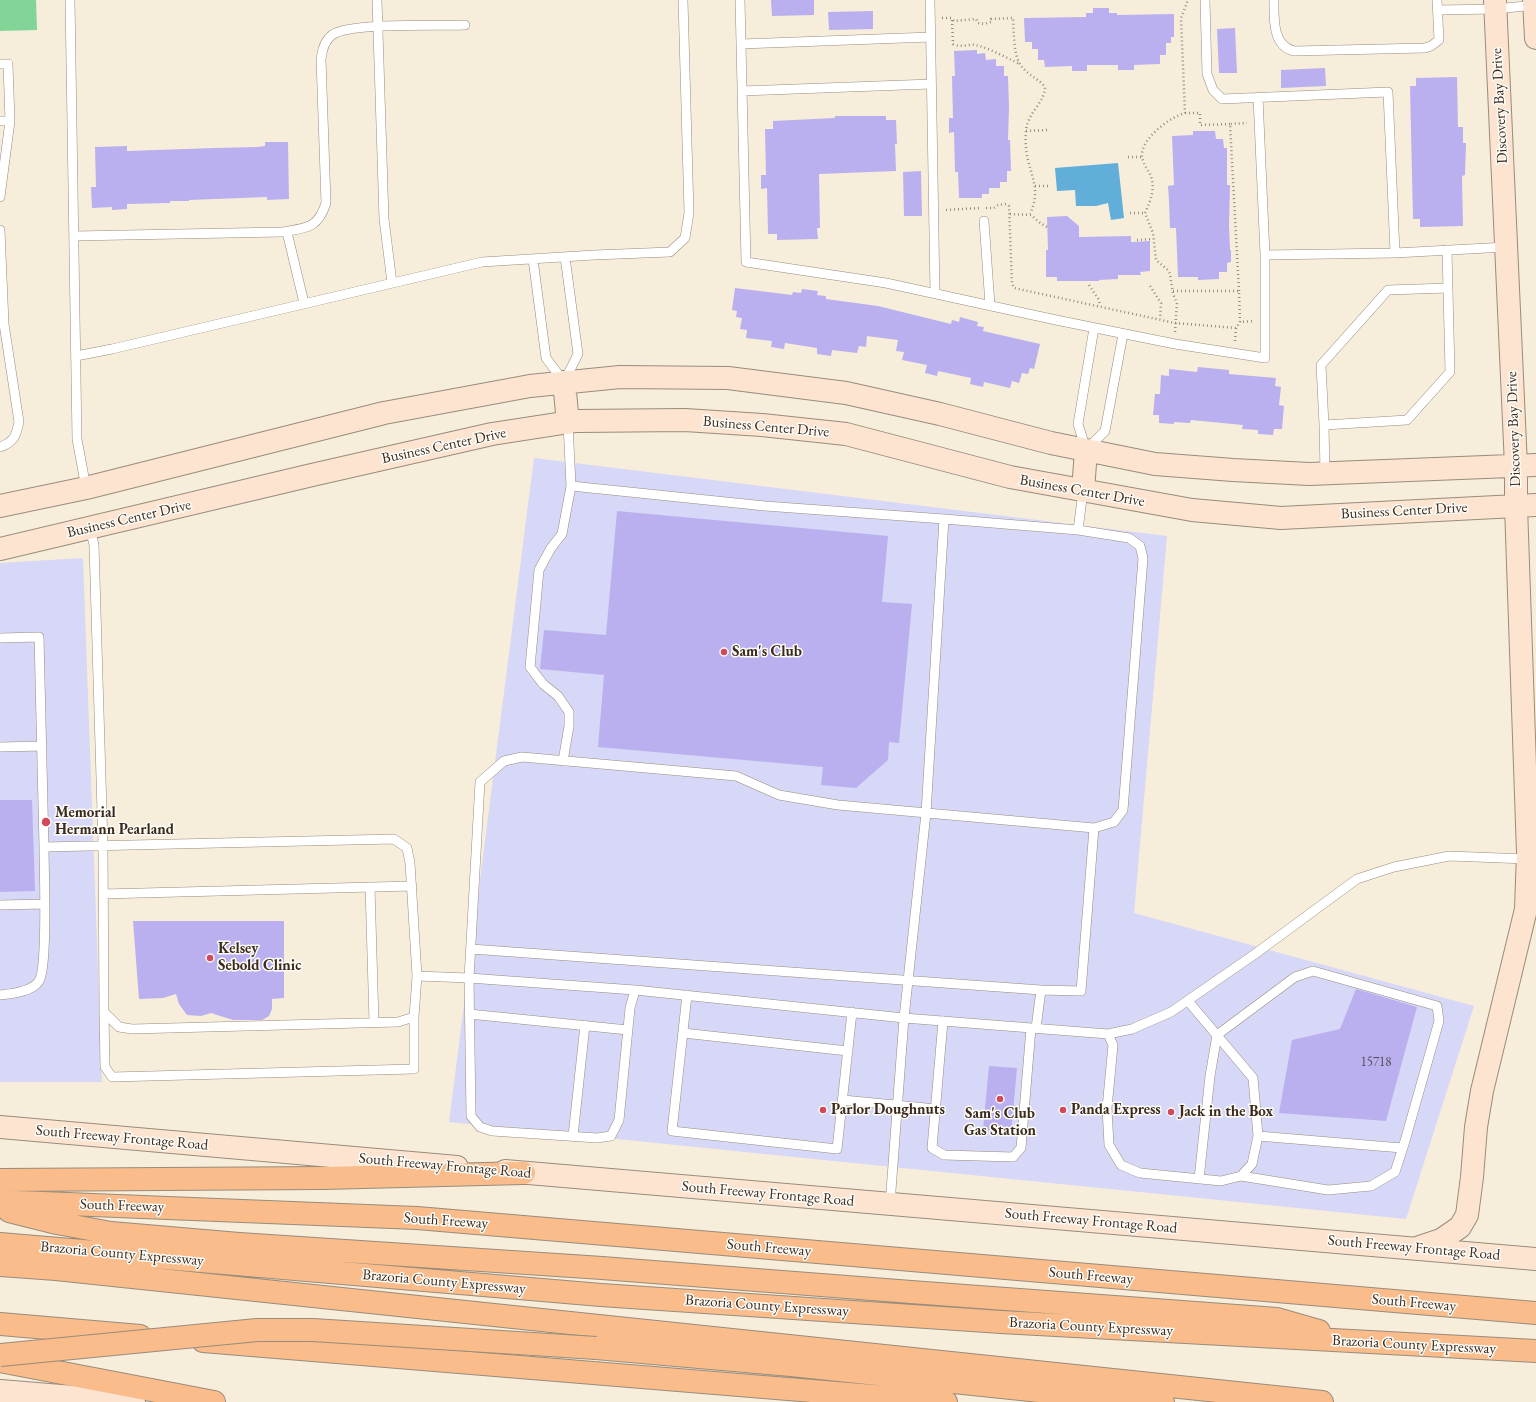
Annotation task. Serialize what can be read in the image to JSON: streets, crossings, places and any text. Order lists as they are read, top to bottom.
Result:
{
  "streets": {
    "highway": ["South Freeway", "Brazoria County Expressway"],
    "street": ["Discovery Bay Drive", "Business Center Drive", "South Freeway Frontage Road"]
  },
  "crossings": [
    ["Discovery Bay Drive", "Business Center Drive"],
    ["Discovery Bay Drive", "South Freeway Frontage Road"]
  ],
  "places": [
    "Sam's Club",
    "Memorial Hermann Pearland",
    "Kelsey Sebold Clinic",
    "Sam's Club Gas Station",
    "Parlor Doughnuts",
    "Panda Express",
    "Jack in the Box"
  ],
  "house_numbers": ["15718"]
}
